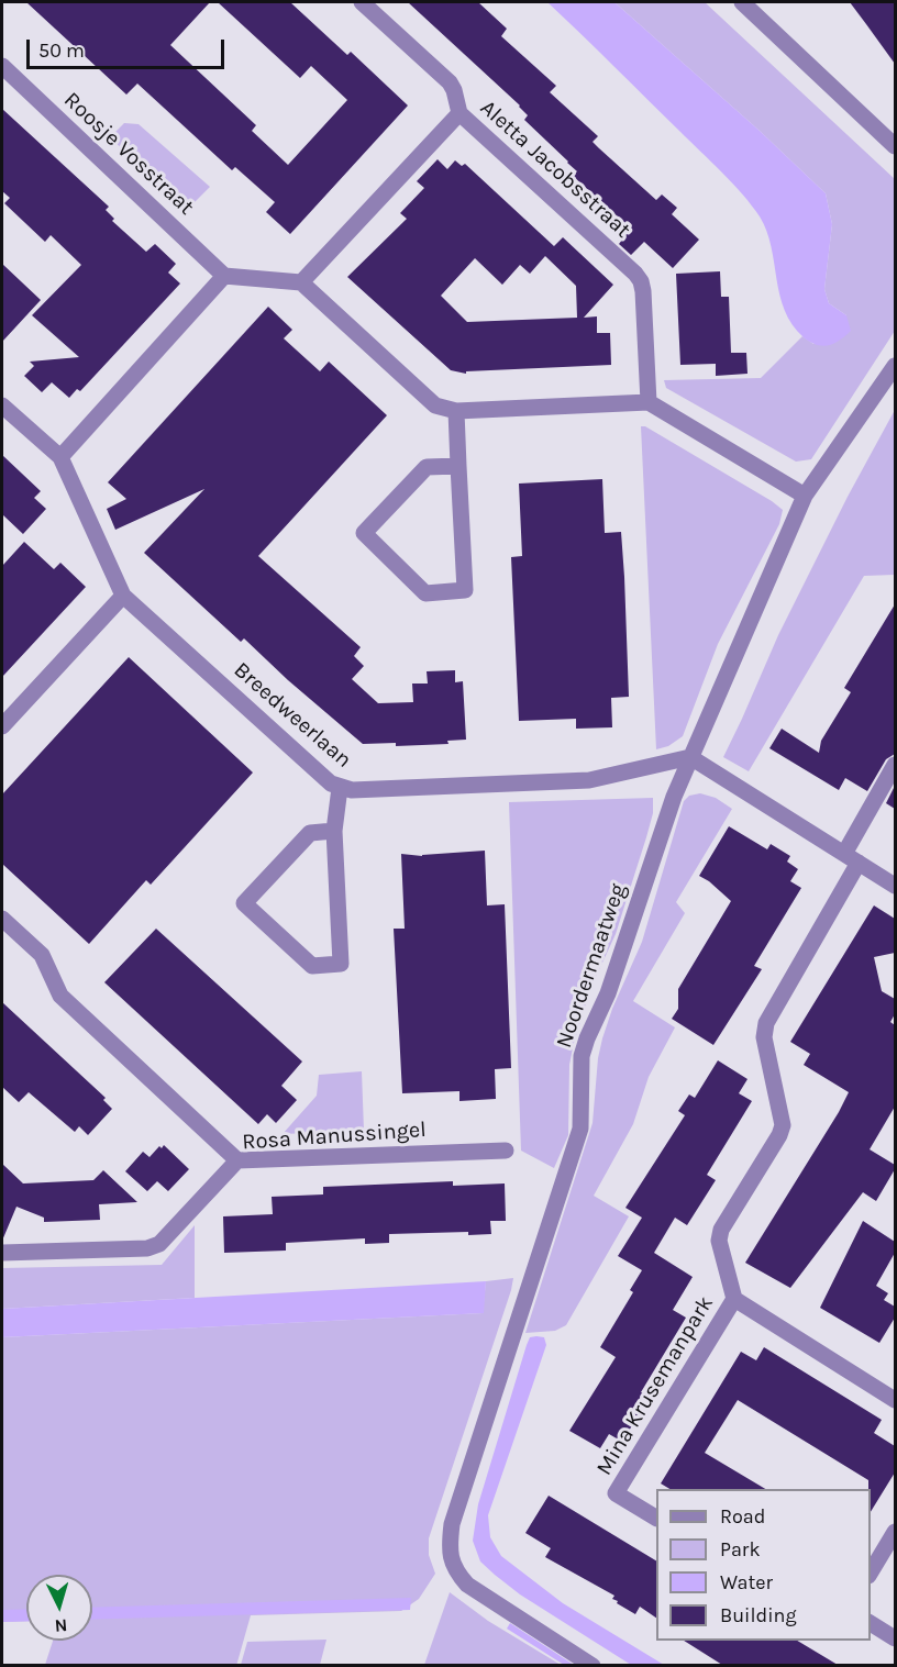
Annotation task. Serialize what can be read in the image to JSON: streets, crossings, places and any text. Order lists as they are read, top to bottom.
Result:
{
  "streets": {
    "street": [
      "Roosje Vosstraat",
      "Aletta Jacobsstraat",
      "Breedweerlaan",
      "Noordermaatweg",
      "Rosa Manussingel",
      "Mina Krusemanpark"
    ]
  },
  "crossings": [
    ["Breedweerlaan", "Noordermaatweg"]
  ],
  "legend": [
    "Road",
    "Park",
    "Water",
    "Building"
  ],
  "scale_bar": "50 m",
  "north": "bottom"
}
